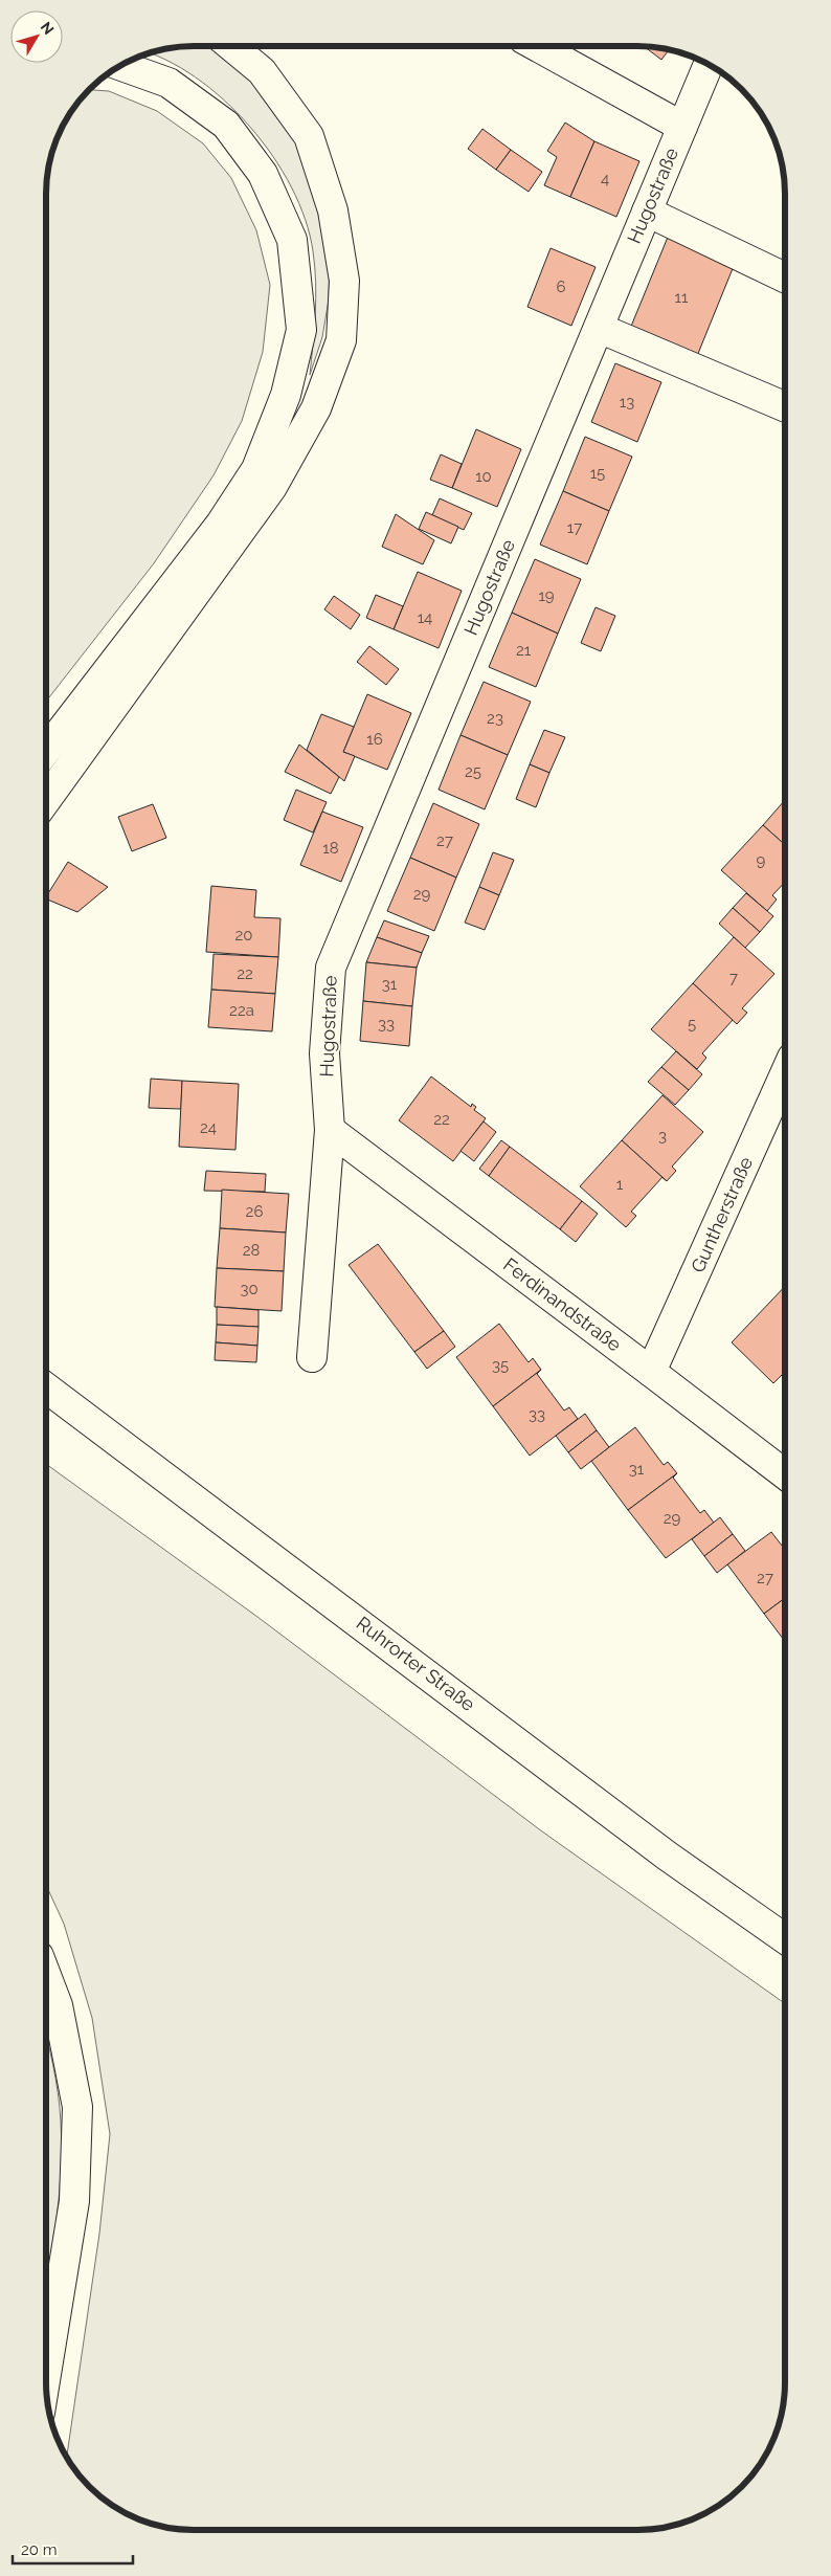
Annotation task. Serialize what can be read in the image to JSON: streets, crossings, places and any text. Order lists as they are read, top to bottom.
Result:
{
  "streets": {
    "main road": [
      "Hugostraße",
      "Guntherstraße",
      "Ferdinandstraße",
      "Ruhrorter Straße"
    ]
  },
  "crossings": [
    ["Hugostraße", "Ferdinandstraße"],
    ["Guntherstraße", "Ferdinandstraße"]
  ],
  "house_numbers": [
    "4",
    "6",
    "11",
    "13",
    "15",
    "10",
    "17",
    "19",
    "14",
    "21",
    "23",
    "16",
    "25",
    "27",
    "18",
    "9",
    "29",
    "20",
    "22",
    "7",
    "31",
    "22a",
    "33",
    "5",
    "22",
    "24",
    "3",
    "1",
    "26",
    "28",
    "30",
    "35",
    "33",
    "31",
    "29",
    "27"
  ],
  "scale_bar": "20 m",
  "north": "top right"
}
